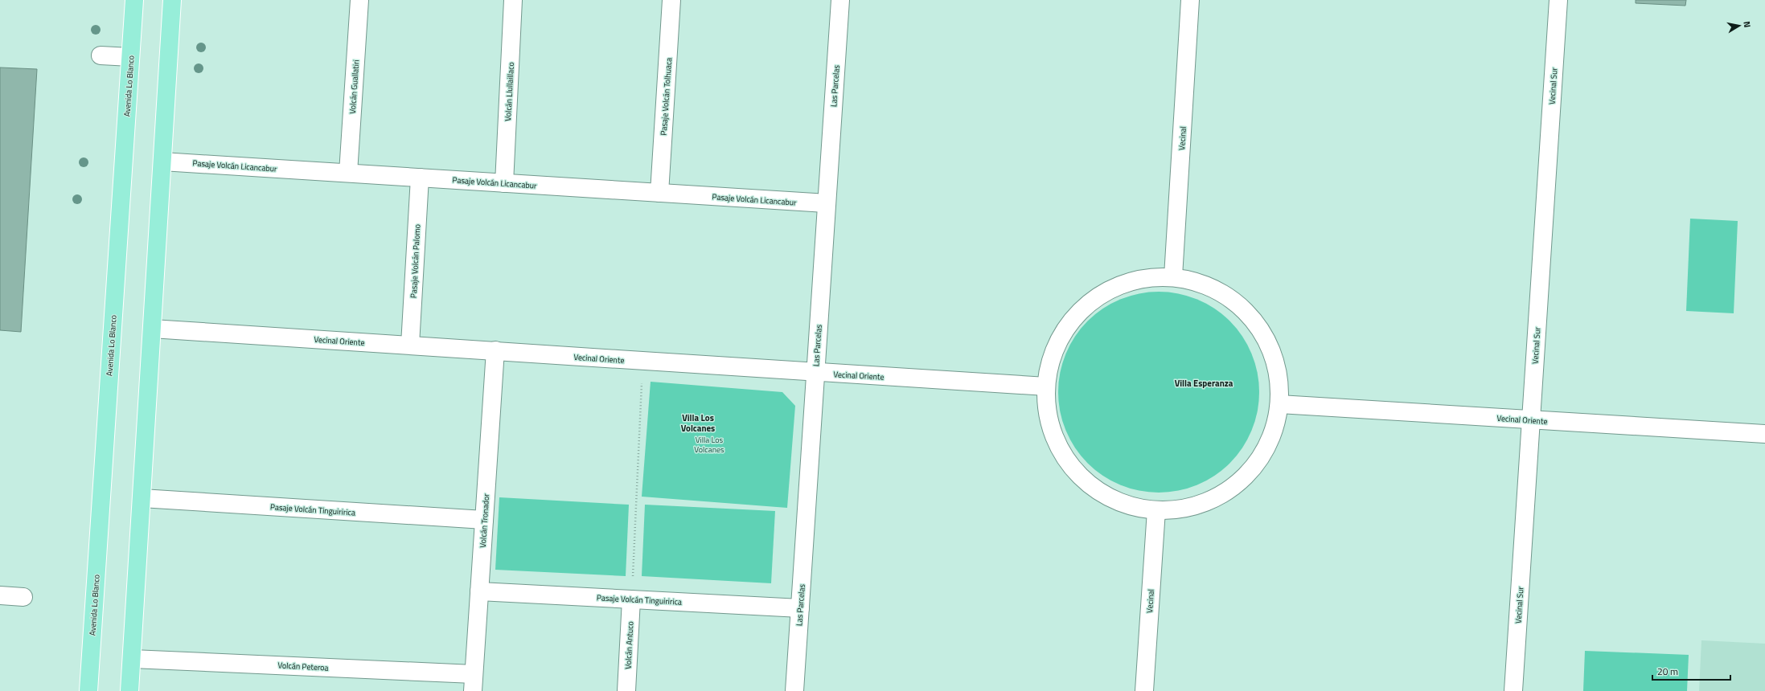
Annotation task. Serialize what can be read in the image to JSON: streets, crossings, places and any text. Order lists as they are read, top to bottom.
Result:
{
  "streets": {
    "main road": ["Avenida Lo Blanco"],
    "street": [
      "Las Parcelas",
      "Vecinal Sur",
      "Volcán Guallatiri",
      "Volcán Llullaillaco",
      "Pasaje Volcán Tolhuaca",
      "Vecinal",
      "Pasaje Volcán Licancabur",
      "Pasaje Volcán Palomo",
      "Vecinal Oriente",
      "Pasaje Volcán Tinguiririca",
      "Volcán Tronador",
      "Volcán Antuco",
      "Volcán Peteroa"
    ]
  },
  "crossings": [
    ["Las Parcelas", "Pasaje Volcán Licancabur"],
    ["Las Parcelas", "Vecinal Oriente"],
    ["Las Parcelas", "Pasaje Volcán Tinguiririca"],
    ["Vecinal Sur", "Vecinal Oriente"],
    ["Volcán Guallatiri", "Pasaje Volcán Licancabur"],
    ["Volcán Llullaillaco", "Pasaje Volcán Licancabur"],
    ["Pasaje Volcán Tolhuaca", "Pasaje Volcán Licancabur"],
    ["Pasaje Volcán Licancabur", "Pasaje Volcán Palomo"],
    ["Pasaje Volcán Palomo", "Vecinal Oriente"],
    ["Vecinal Oriente", "Volcán Tronador"],
    ["Pasaje Volcán Tinguiririca", "Volcán Tronador"],
    ["Pasaje Volcán Tinguiririca", "Volcán Antuco"],
    ["Volcán Tronador", "Volcán Peteroa"]
  ],
  "districts": ["Villa Esperanza", "Villa Los Volcanes"],
  "parks": ["Villa Los Volcanes"],
  "scale_bar": "20 m",
  "north": "right"
}
